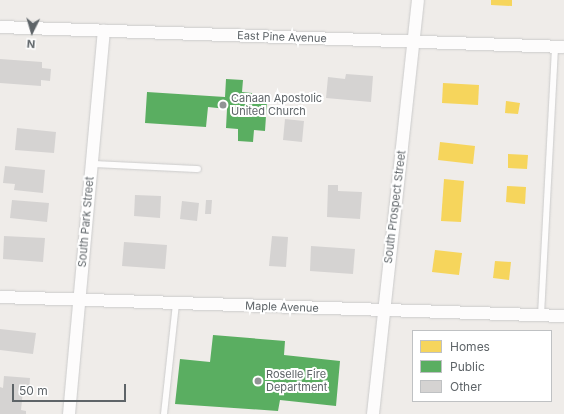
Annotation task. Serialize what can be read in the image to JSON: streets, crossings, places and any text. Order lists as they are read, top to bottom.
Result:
{
  "streets": {
    "street": [
      "East Pine Avenue",
      "South Prospect Street",
      "South Park Street",
      "Maple Avenue"
    ]
  },
  "crossings": [
    ["East Pine Avenue", "South Prospect Street"],
    ["East Pine Avenue", "South Park Street"],
    ["South Prospect Street", "Maple Avenue"],
    ["South Park Street", "Maple Avenue"]
  ],
  "places": ["Canaan Apostolic United Church", "Roselle Fire Department"],
  "legend": ["Homes", "Public", "Other"],
  "scale_bar": "50 m",
  "north": "bottom"
}
